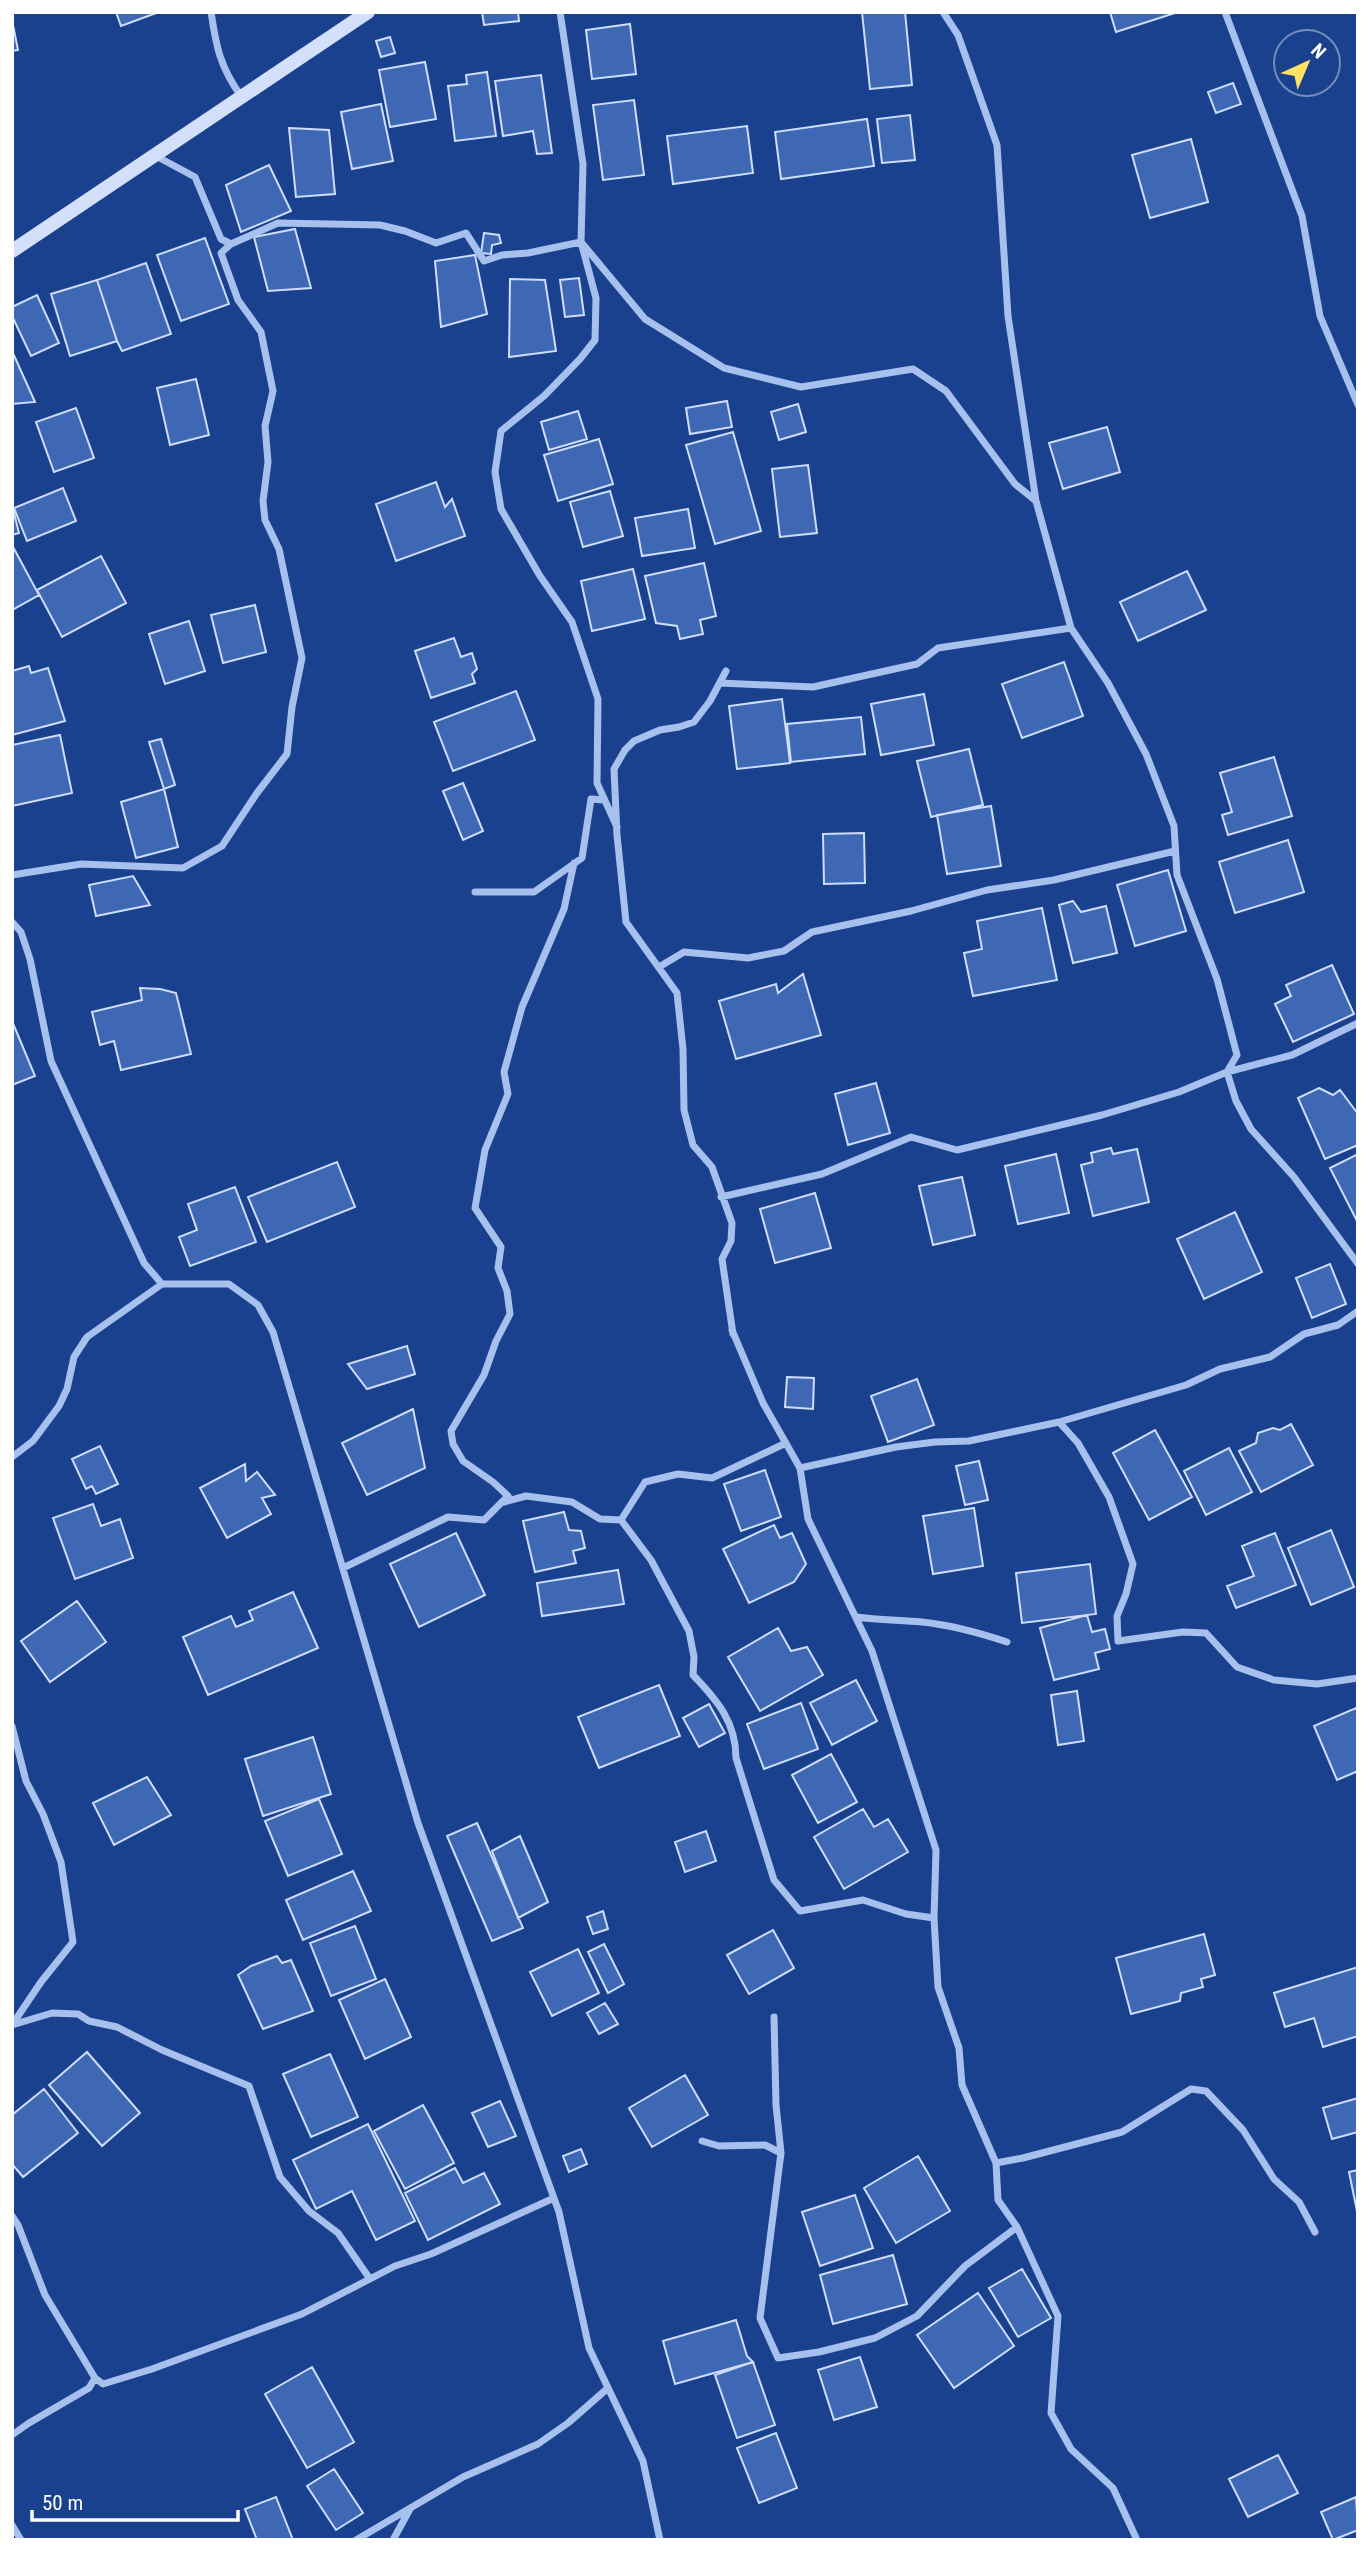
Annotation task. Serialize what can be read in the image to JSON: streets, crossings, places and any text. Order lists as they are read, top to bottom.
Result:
{
  "scale_bar": "50 m",
  "north": "top right"
}
